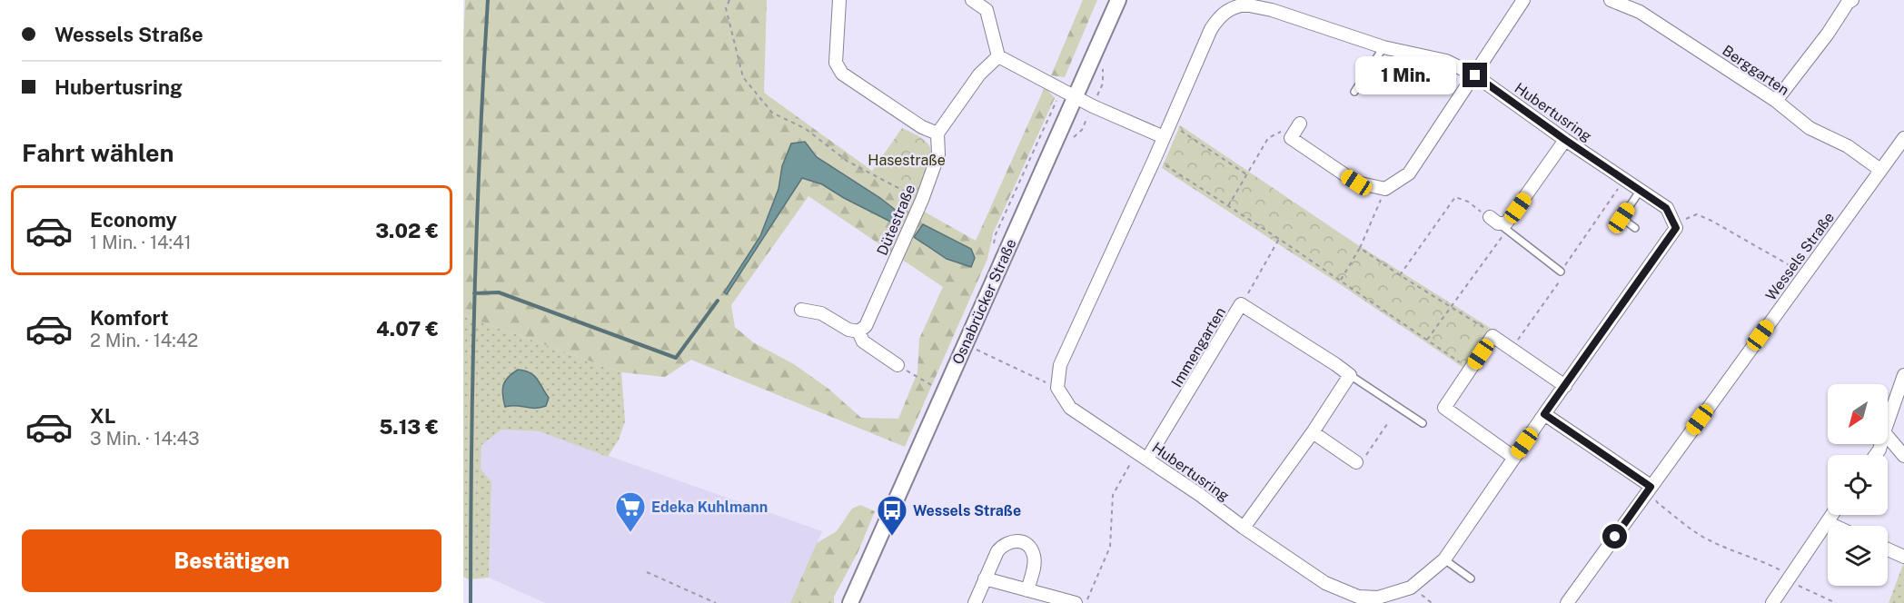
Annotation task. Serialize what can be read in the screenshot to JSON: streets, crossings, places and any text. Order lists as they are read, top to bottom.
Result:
{
  "streets": {
    "street": [
      "Berggarten",
      "Hubertusring",
      "Dütestraße",
      "Wessels Straße",
      "Osnabrücker Straße",
      "Immengarten"
    ]
  },
  "crossings": [
    ["Berggarten", "Wessels Straße"],
    ["Hubertusring", "Immengarten"]
  ],
  "parks": ["Hasestraße"],
  "places": {
    "supermarket": ["Edeka Kuhlmann"],
    "bus stop": ["Wessels Straße"]
  },
  "north": "bottom left",
  "page": {
    "banner": ["Wessels Straße", "Hubertusring"],
    "bubble": "1 Min.",
    "heading": "Fahrt wählen",
    "list": [
      {
        "name": "Economy",
        "note": "1 Min. · 14:41",
        "value": "3.02 €"
      },
      {
        "name": "Komfort",
        "note": "2 Min. · 14:42",
        "value": "4.07 €"
      },
      {
        "name": "XL",
        "note": "3 Min. · 14:43",
        "value": "5.13 €"
      }
    ],
    "buttons": "Bestätigen"
  }
}
